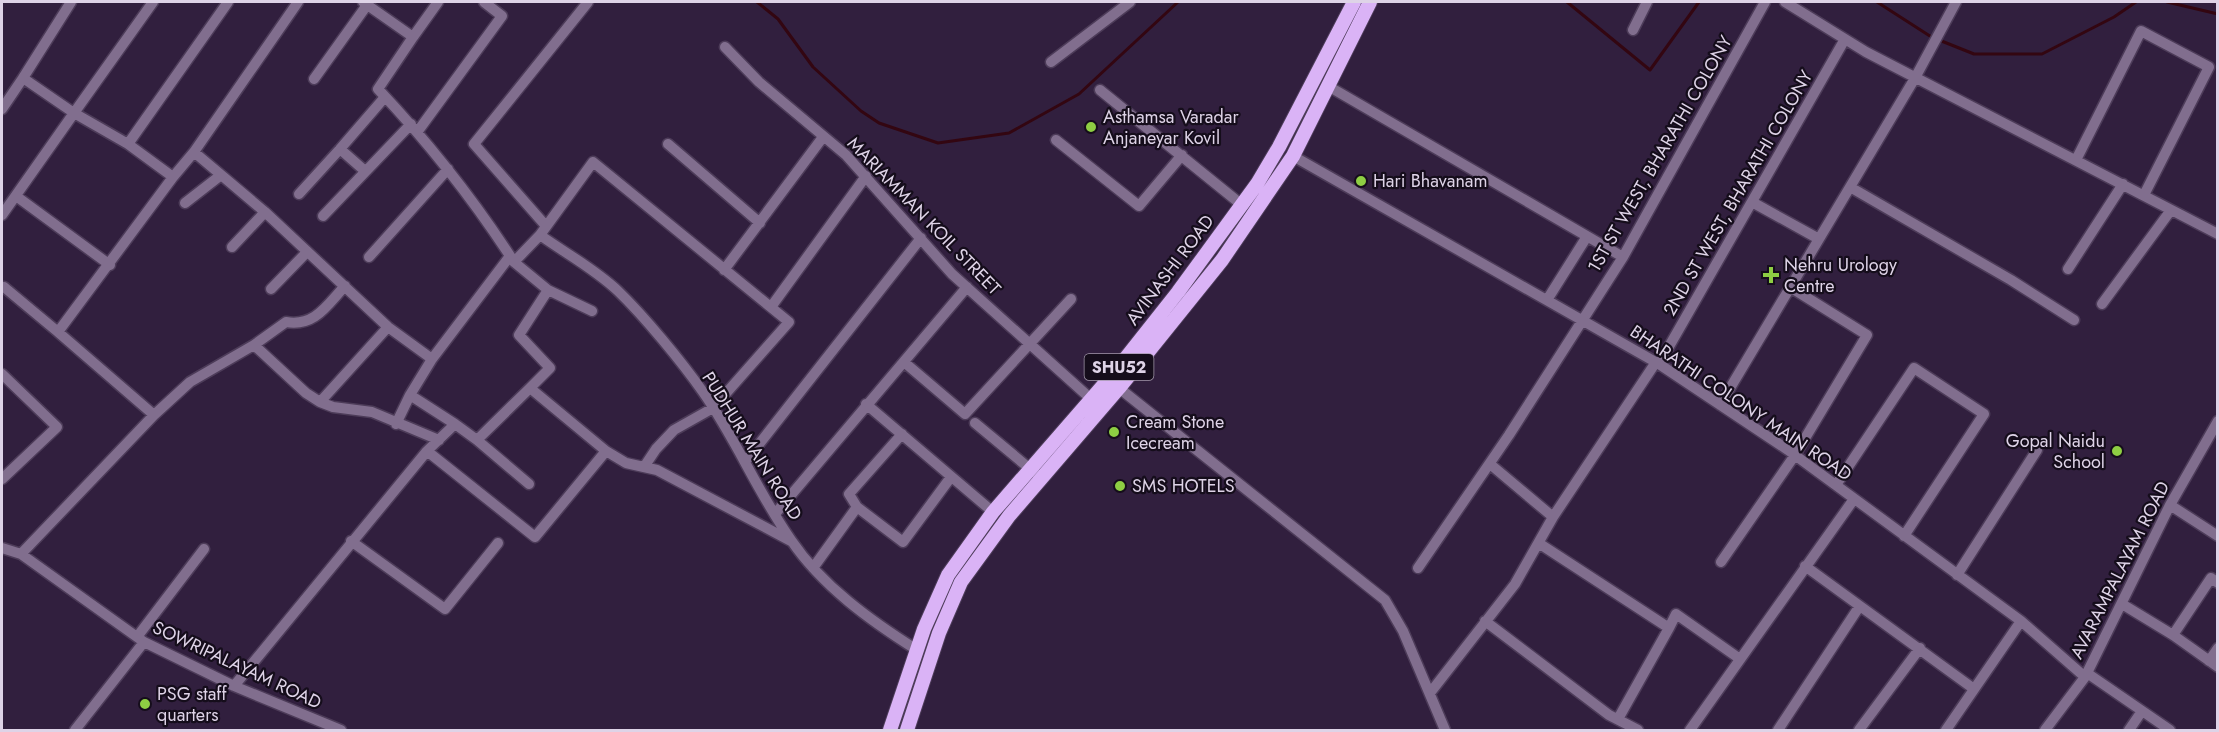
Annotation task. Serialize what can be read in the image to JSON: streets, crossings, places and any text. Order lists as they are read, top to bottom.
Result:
{
  "streets": {
    "main road": ["AVINASHI ROAD", "SHU52"],
    "street": [
      "1ST ST WEST, BHARATHI COLONY",
      "2ND ST WEST, BHARATHI COLONY",
      "MARIAMMAN KOIL STREET",
      "BHARATHI COLONY MAIN ROAD",
      "PUDHUR MAIN ROAD",
      "AVARAMPALAYAM ROAD",
      "SOWRIPALAYAM ROAD"
    ]
  },
  "crossings": [
    ["1ST ST WEST, BHARATHI COLONY", "BHARATHI COLONY MAIN ROAD"],
    ["2ND ST WEST, BHARATHI COLONY", "BHARATHI COLONY MAIN ROAD"],
    ["MARIAMMAN KOIL STREET", "AVINASHI ROAD"],
    ["AVINASHI ROAD", "BHARATHI COLONY MAIN ROAD"],
    ["AVINASHI ROAD", "PUDHUR MAIN ROAD"],
    ["BHARATHI COLONY MAIN ROAD", "AVARAMPALAYAM ROAD"]
  ],
  "places": {
    "other": [
      "Asthamsa Varadar Anjaneyar Kovil",
      "Hari Bhavanam",
      "Cream Stone Icecream",
      "Gopal Naidu School",
      "SMS HOTELS",
      "PSG staff quarters"
    ],
    "health": ["Nehru Urology Centre"]
  }
}
